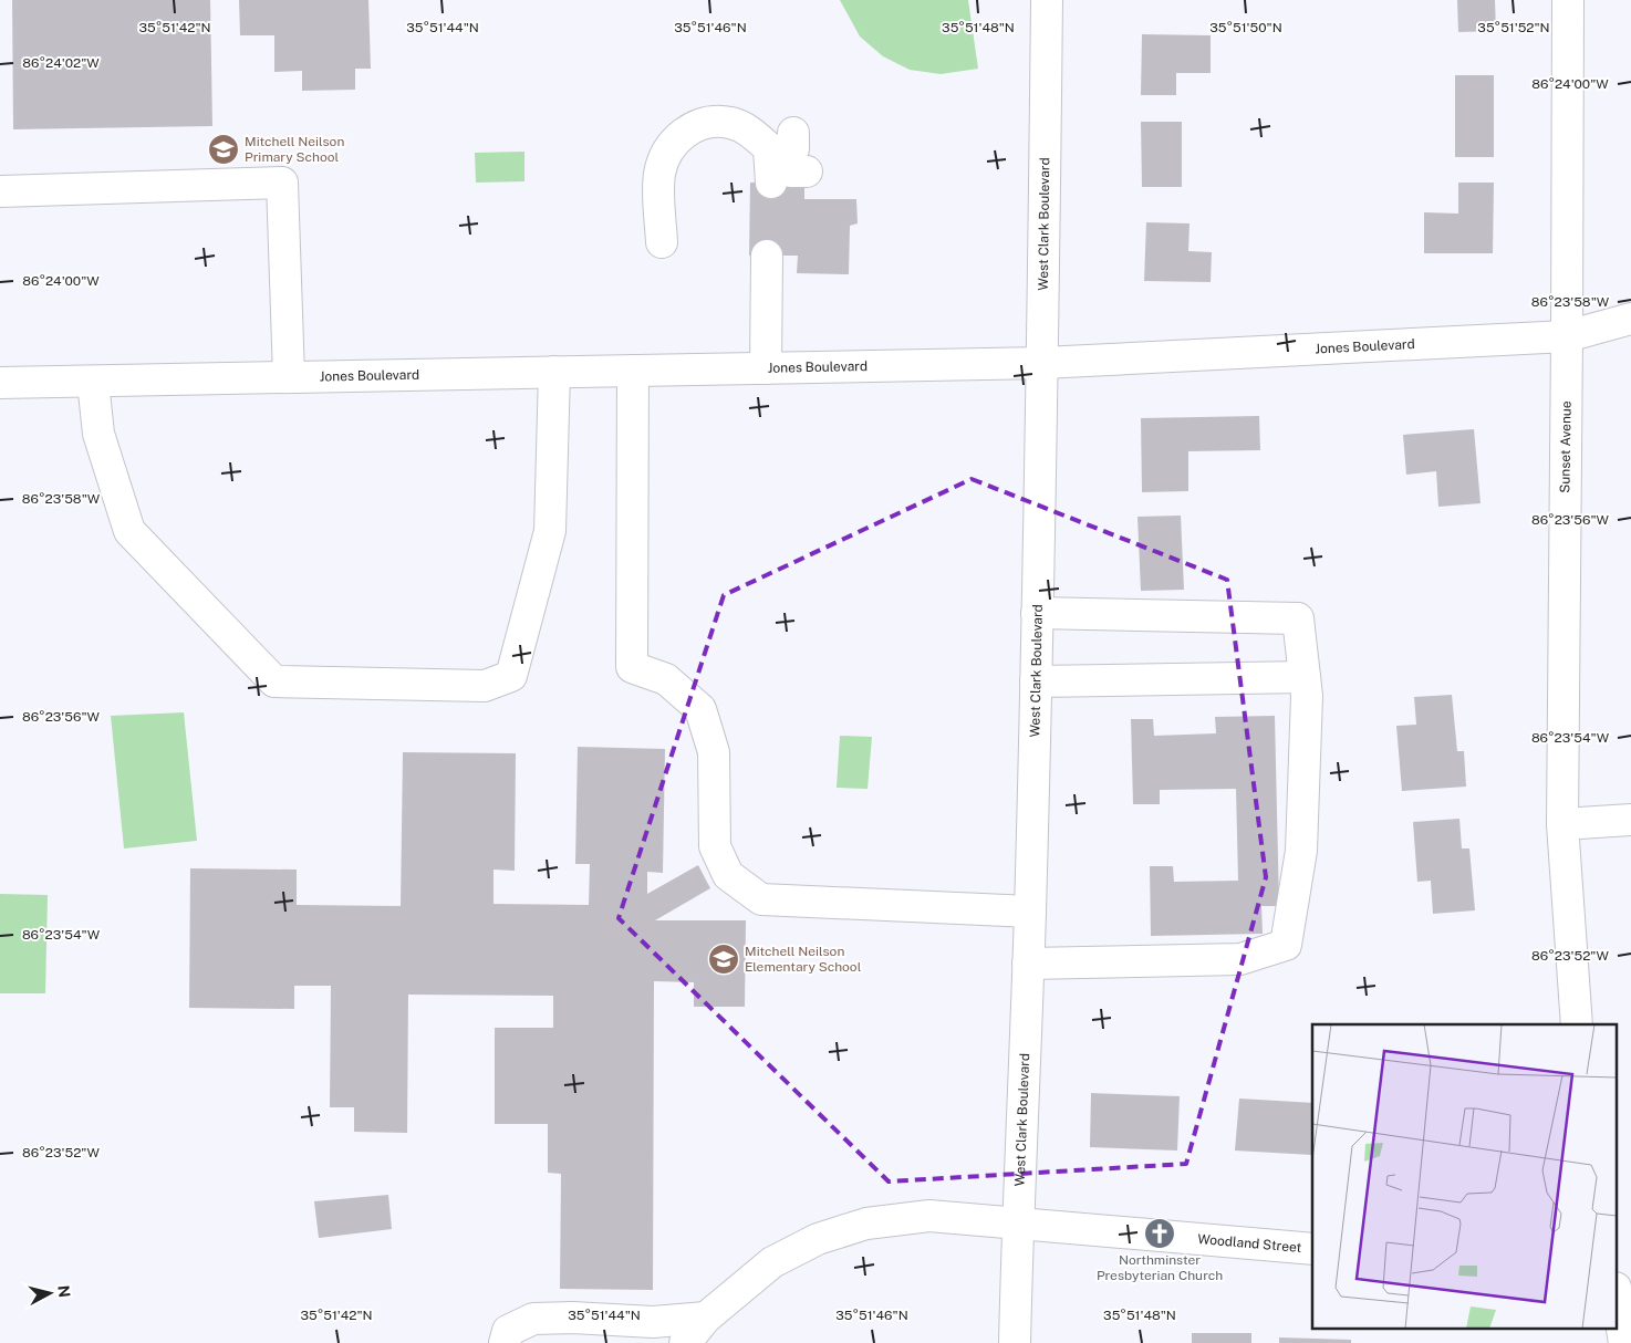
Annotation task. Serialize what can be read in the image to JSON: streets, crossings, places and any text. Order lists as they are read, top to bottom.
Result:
{
  "streets": {
    "street": [
      "West Clark Boulevard",
      "Jones Boulevard",
      "Sunset Avenue",
      "Woodland Street"
    ]
  },
  "crossings": [
    ["West Clark Boulevard", "Jones Boulevard"],
    ["West Clark Boulevard", "Woodland Street"],
    ["Jones Boulevard", "Sunset Avenue"]
  ],
  "places": {
    "school or university": ["Mitchell Neilson Primary School", "Mitchell Neilson Elementary School"],
    "church": ["Northminster Presbyterian Church"]
  },
  "north": "right",
  "coordinates": [
    "35°51'42\"N",
    "35°51'44\"N",
    "35°51'46\"N",
    "35°51'48\"N",
    "35°51'50\"N",
    "35°51'52\"N",
    "86°24'02\"W",
    "86°24'00\"W",
    "86°23'58\"W",
    "86°23'56\"W",
    "86°23'54\"W",
    "86°23'52\"W"
  ]
}
